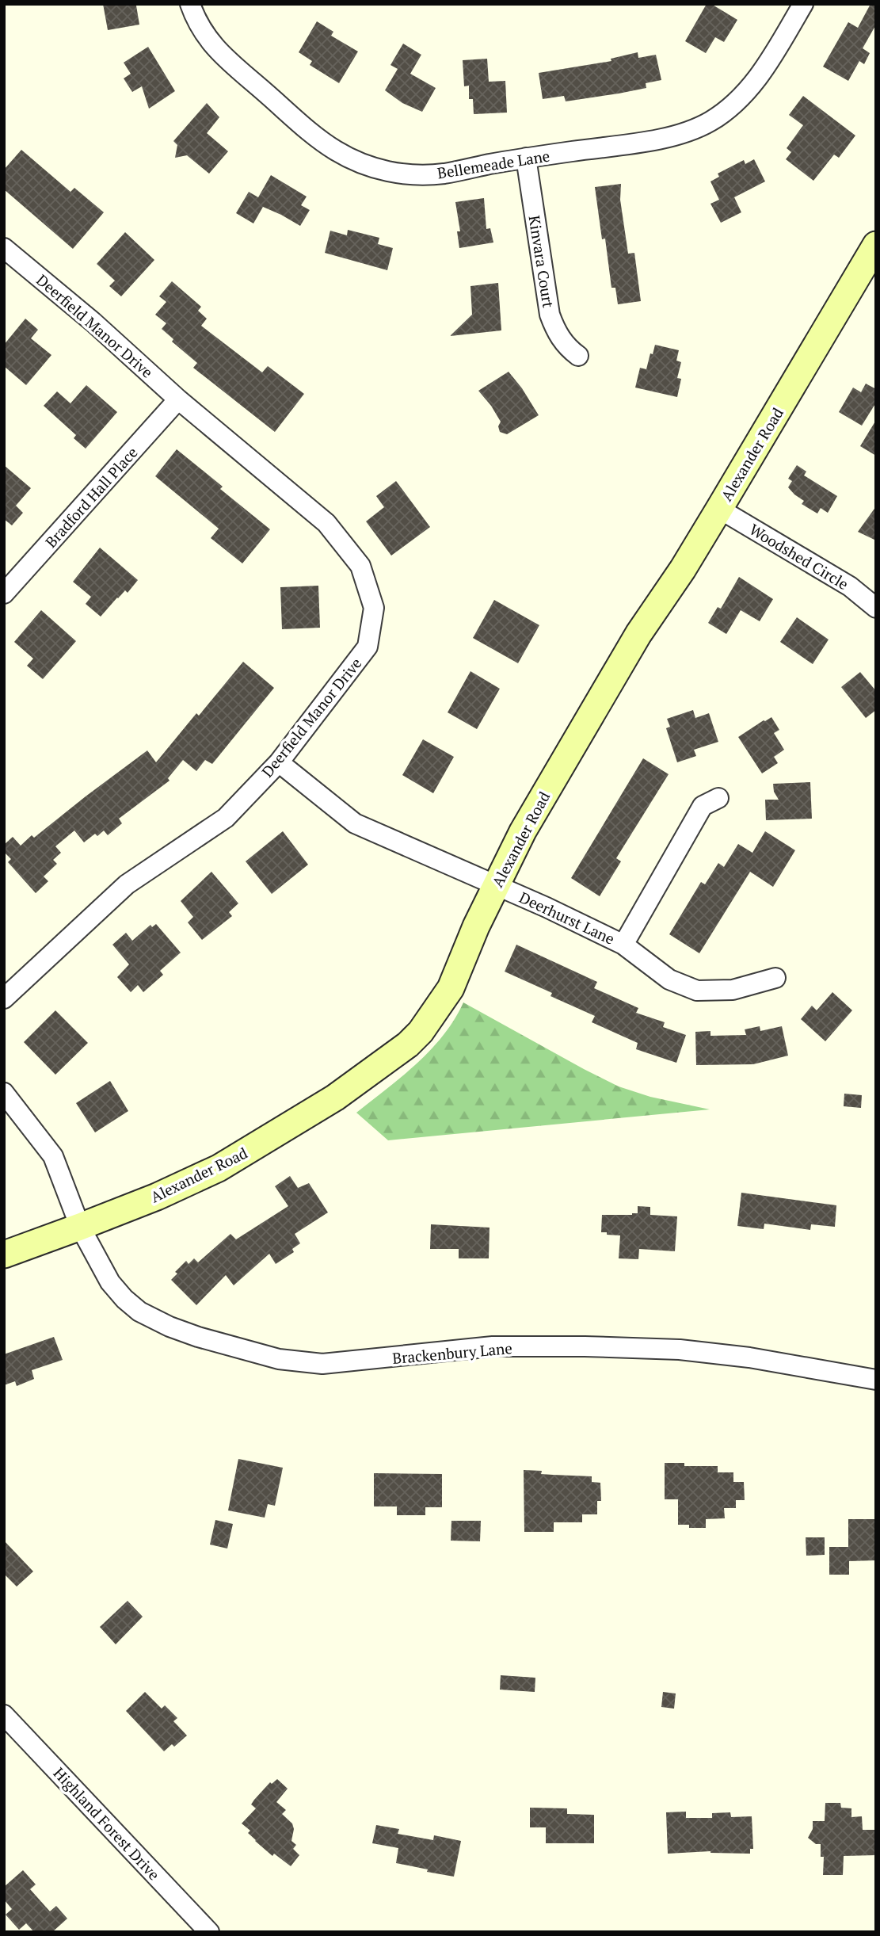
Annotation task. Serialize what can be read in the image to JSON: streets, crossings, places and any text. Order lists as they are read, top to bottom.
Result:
{
  "streets": {
    "street": [
      "Bellemeade Lane",
      "Kinvara Court",
      "Deerfield Manor Drive",
      "Alexander Road",
      "Bradford Hall Place",
      "Woodshed Circle",
      "Deerhurst Lane",
      "Brackenbury Lane",
      "Highland Forest Drive"
    ]
  },
  "crossings": [
    ["Bellemeade Lane", "Kinvara Court"],
    ["Deerfield Manor Drive", "Bradford Hall Place"],
    ["Deerfield Manor Drive", "Deerhurst Lane"],
    ["Alexander Road", "Woodshed Circle"],
    ["Alexander Road", "Deerhurst Lane"],
    ["Alexander Road", "Brackenbury Lane"]
  ]
}
